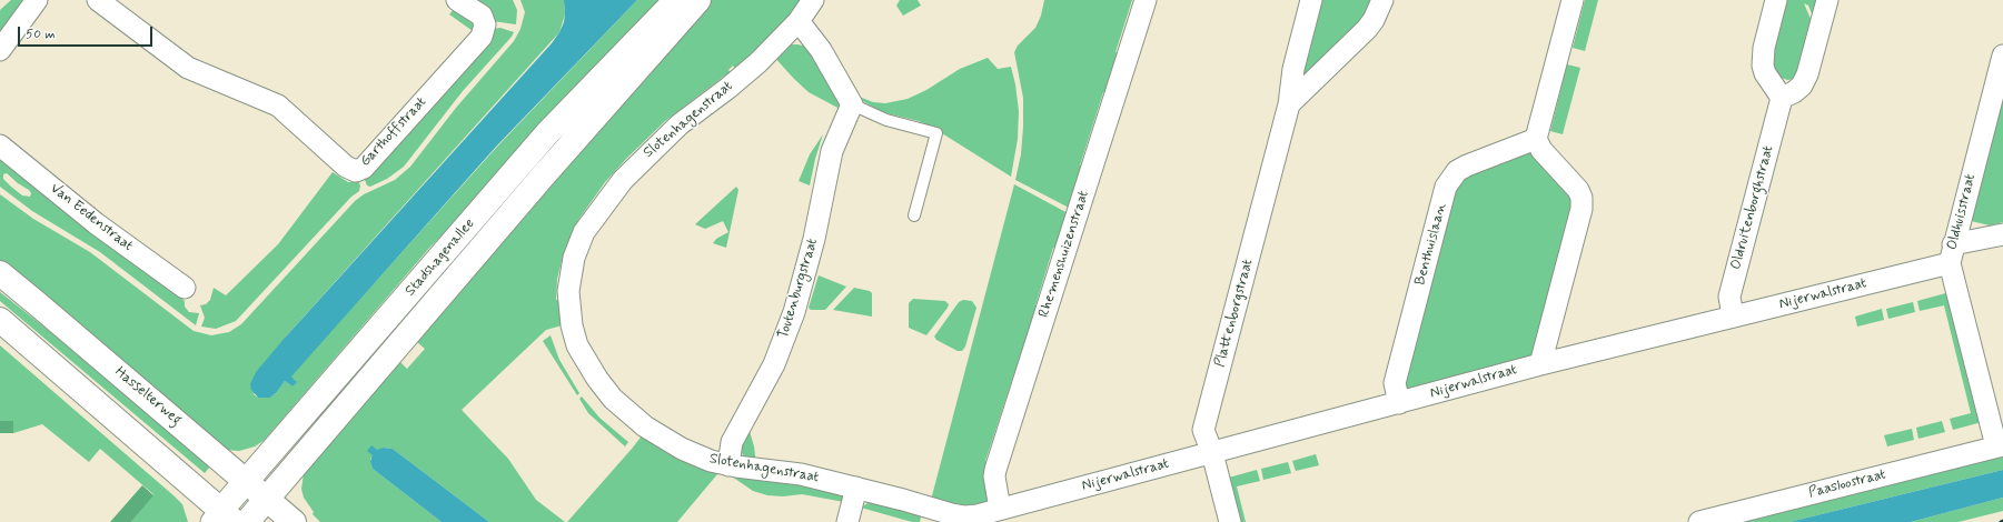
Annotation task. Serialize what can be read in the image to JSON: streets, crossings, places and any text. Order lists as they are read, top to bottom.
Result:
{
  "streets": {
    "main road": ["Stadshagenallee", "Hasselterweg"],
    "street": [
      "Slotenhagenstraat",
      "Garthoffstraat",
      "Oldruitenborghstraat",
      "Oldhuisstraat",
      "Van Eedenstraat",
      "Benthuislaan",
      "Rhemenshuizenstraat",
      "Toutenburgstraat",
      "Nijerwalstraat",
      "Plattenborgstraat",
      "Paasloostraat"
    ]
  },
  "crossings": [
    ["Slotenhagenstraat", "Rhemenshuizenstraat"],
    ["Slotenhagenstraat", "Toutenburgstraat"],
    ["Slotenhagenstraat", "Nijerwalstraat"],
    ["Oldruitenborghstraat", "Nijerwalstraat"],
    ["Oldhuisstraat", "Nijerwalstraat"],
    ["Oldhuisstraat", "Paasloostraat"],
    ["Benthuislaan", "Nijerwalstraat"],
    ["Rhemenshuizenstraat", "Nijerwalstraat"],
    ["Stadshagenallee", "Hasselterweg"],
    ["Nijerwalstraat", "Plattenborgstraat"]
  ],
  "scale_bar": "50 m"
}
